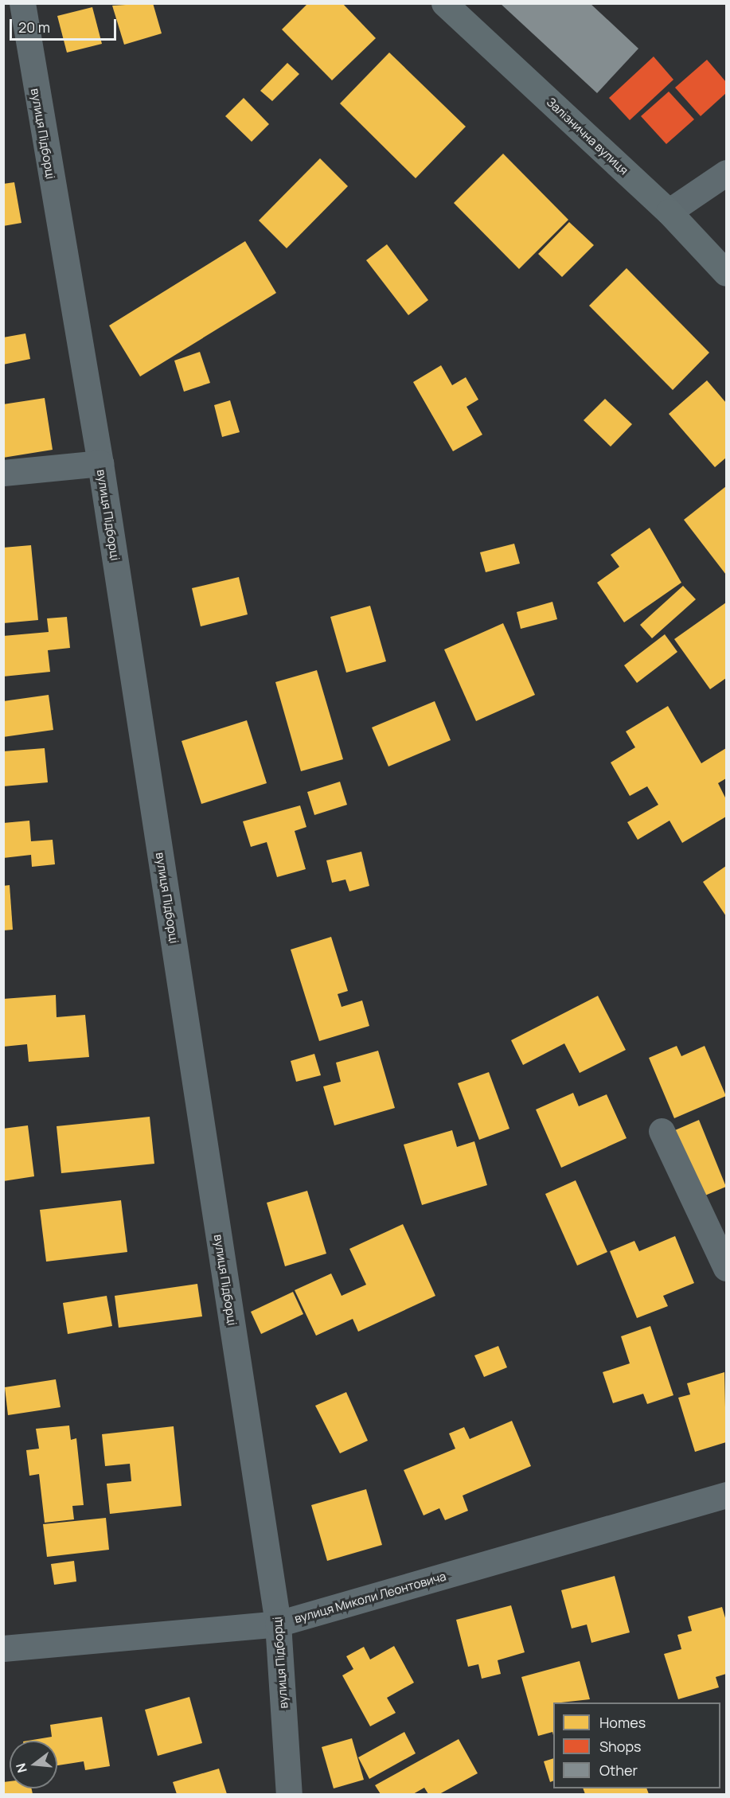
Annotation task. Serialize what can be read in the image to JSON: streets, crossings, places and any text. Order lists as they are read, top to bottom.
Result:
{
  "streets": {
    "main road": ["Залізнична вулиця"],
    "street": ["вулиця Підборці", "вулиця Миколи Леонтовича"]
  },
  "crossings": [
    ["вулиця Підборці", "вулиця Миколи Леонтовича"]
  ],
  "legend": ["Homes", "Shops", "Other"],
  "scale_bar": "20 m",
  "north": "left"
}
